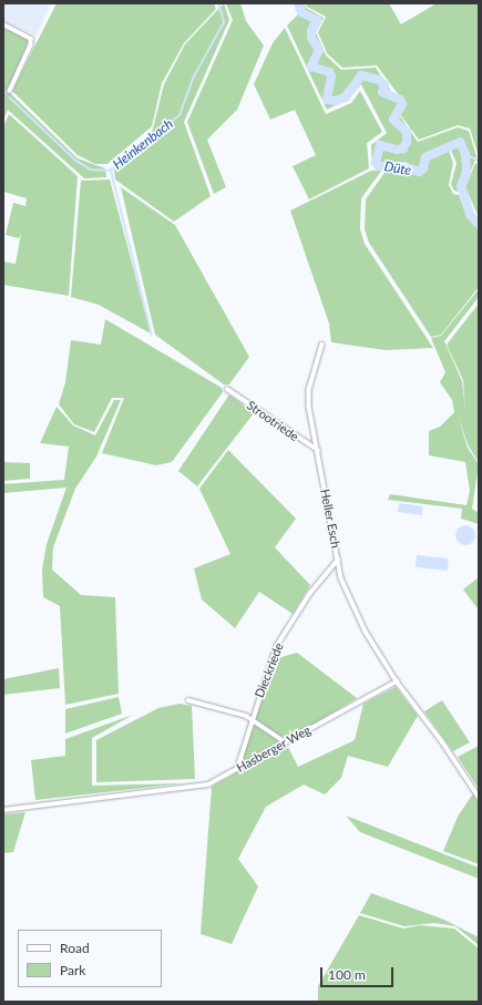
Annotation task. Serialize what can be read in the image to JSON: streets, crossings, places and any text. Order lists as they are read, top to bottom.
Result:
{
  "streets": {
    "street": [
      "Strootriede",
      "Heller Esch",
      "Dieckriede",
      "Hasberger Weg"
    ]
  },
  "crossings": [
    ["Strootriede", "Heller Esch"],
    ["Heller Esch", "Dieckriede"],
    ["Heller Esch", "Hasberger Weg"],
    ["Dieckriede", "Hasberger Weg"]
  ],
  "water": ["Heinkenbach", "Düte"],
  "legend": ["Road", "Park"],
  "scale_bar": "100 m"
}
